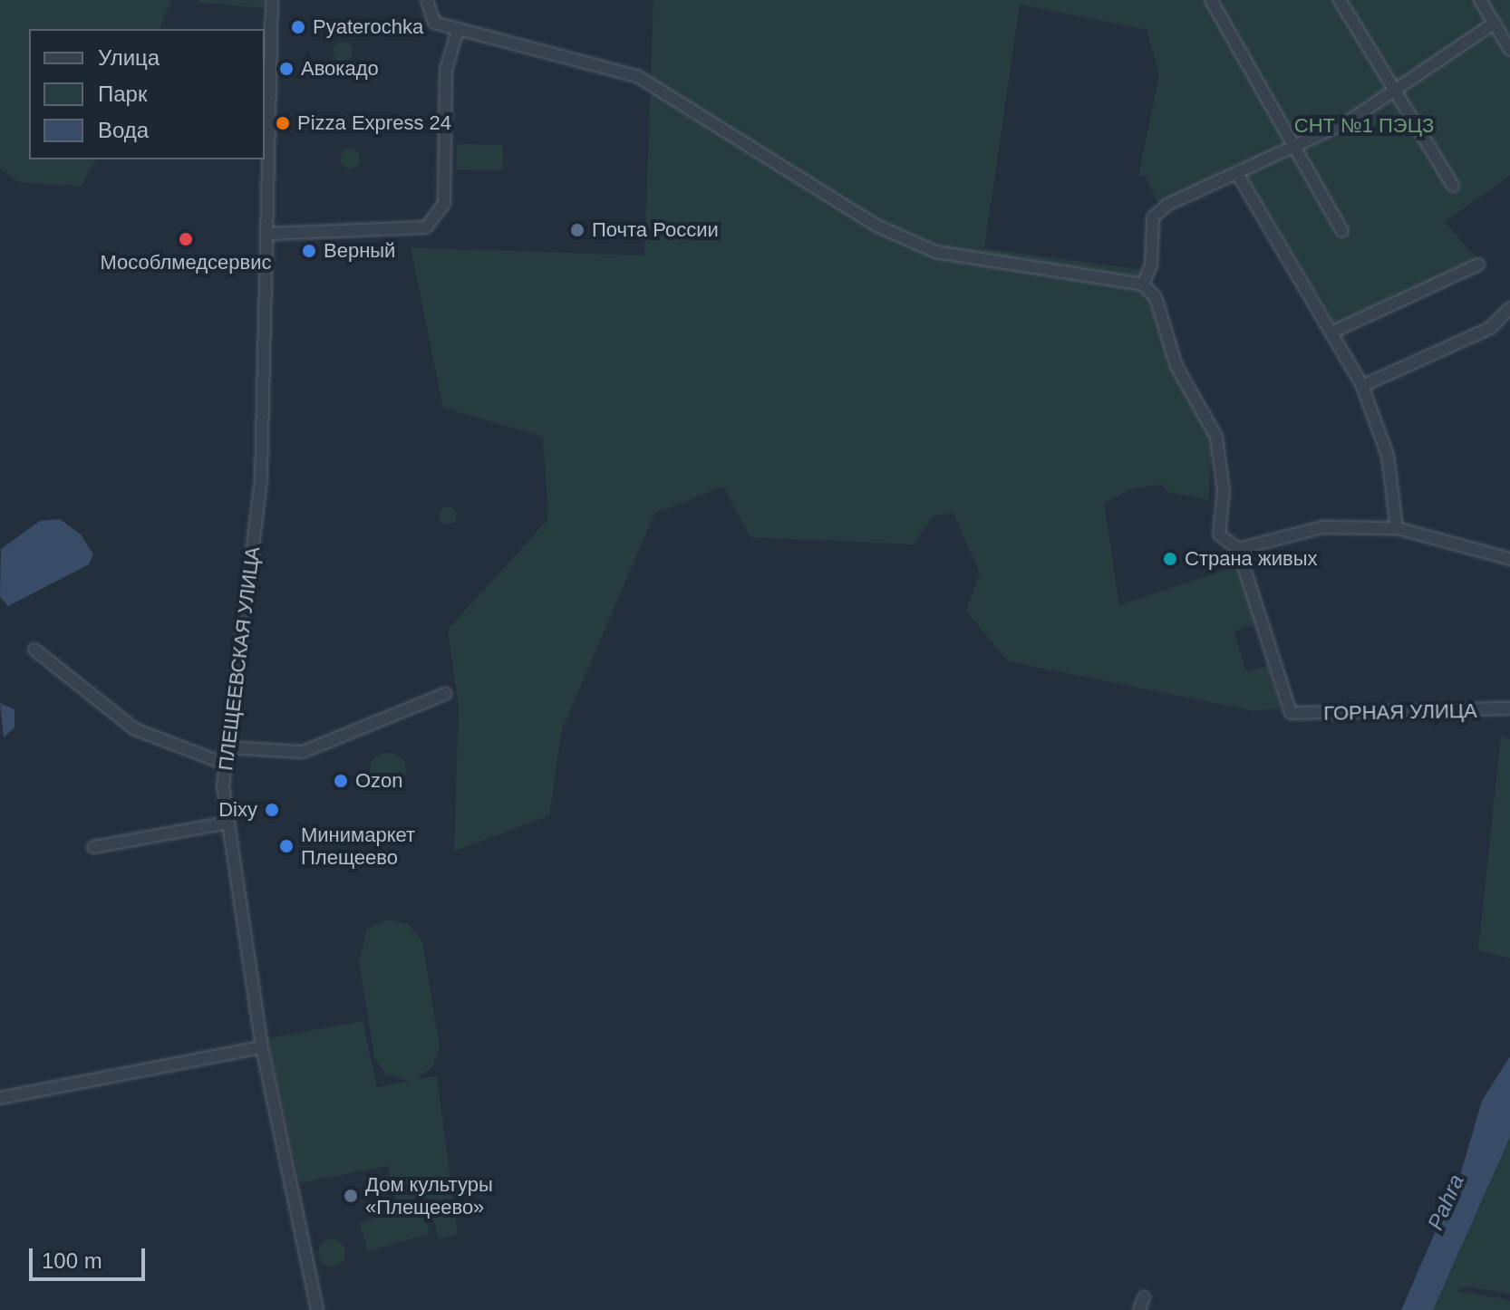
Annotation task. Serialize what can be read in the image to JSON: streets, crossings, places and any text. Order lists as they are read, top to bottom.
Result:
{
  "streets": {
    "street": ["ПЛЕЩЕЕВСКАЯ УЛИЦА", "ГОРНАЯ УЛИЦА"]
  },
  "water": ["Pahra"],
  "parks": ["СНТ №1 ПЭЦЗ"],
  "places": [
    "Pyaterochka",
    "Авокадо",
    "Pizza Express 24",
    "Почта России",
    "Мособлмедсервис",
    "Верный",
    "Страна живых",
    "Ozon",
    "Dixy",
    "Минимаркет Плещеево",
    "Дом культуры «Плещеево»"
  ],
  "legend": ["Улица", "Парк", "Вода"],
  "scale_bar": "100 m"
}
